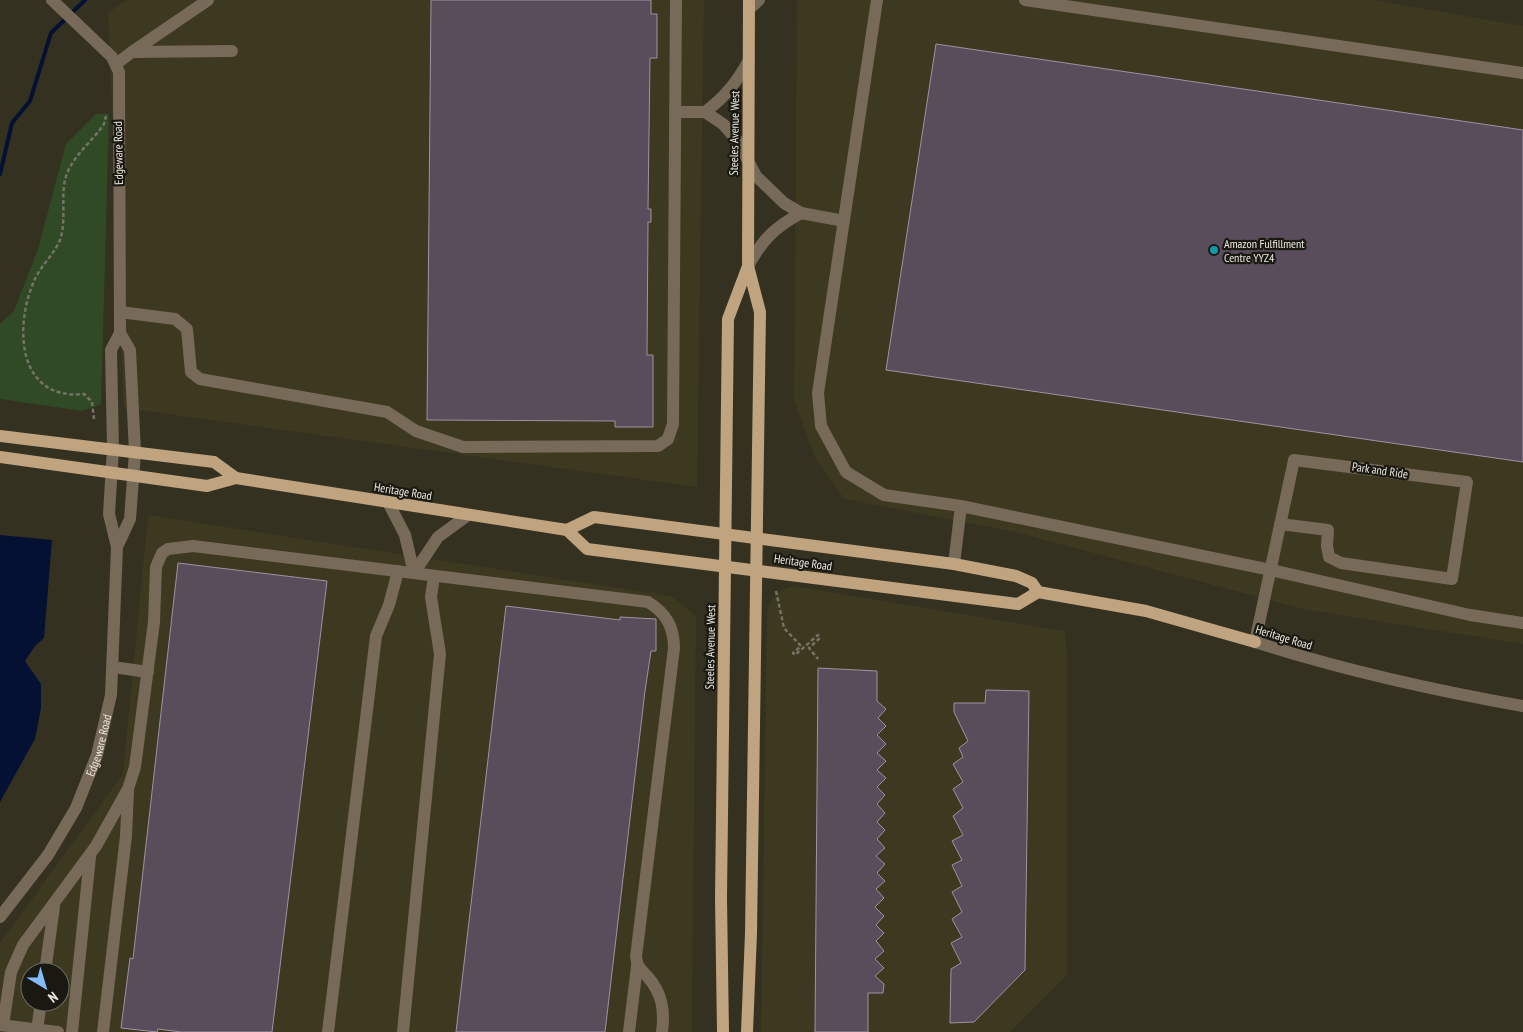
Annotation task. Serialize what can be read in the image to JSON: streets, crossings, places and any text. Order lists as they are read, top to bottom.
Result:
{
  "streets": {
    "main road": ["Steeles Avenue West", "Heritage Road"],
    "street": ["Edgeware Road", "Park and Ride"]
  },
  "crossings": [
    ["Steeles Avenue West", "Heritage Road"],
    ["Edgeware Road", "Heritage Road"]
  ],
  "places": ["Amazon Fulfillment Centre YYZ4"],
  "north": "bottom right"
}
